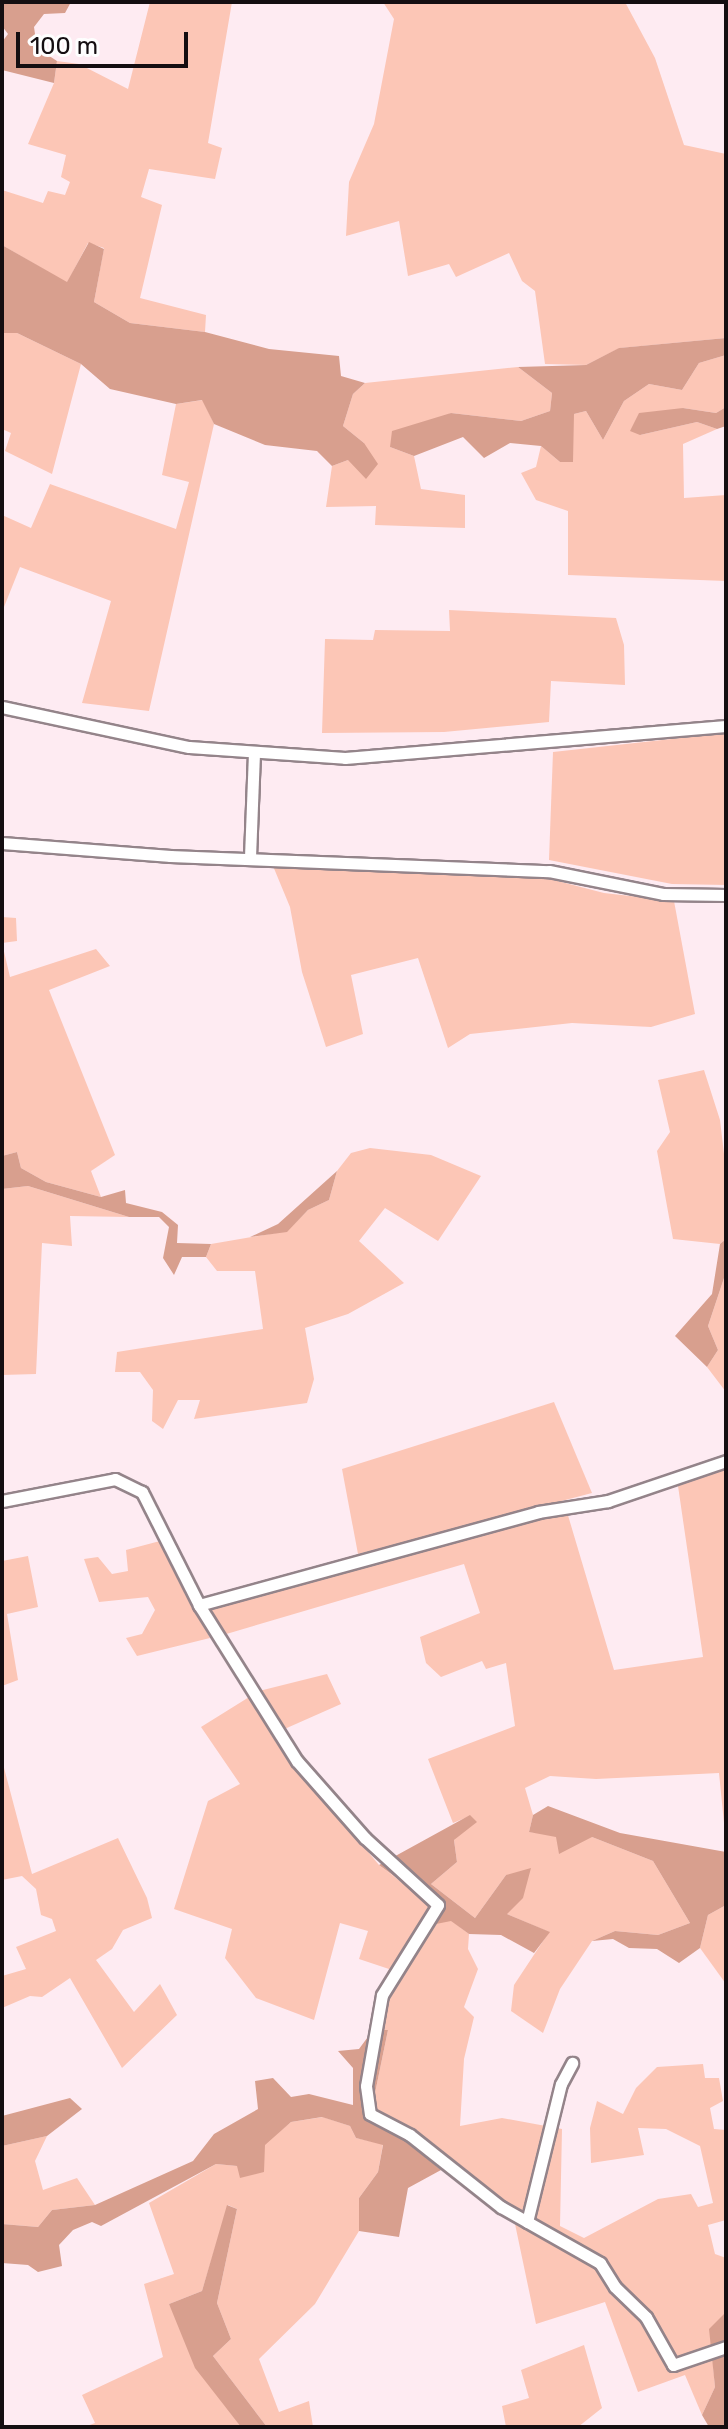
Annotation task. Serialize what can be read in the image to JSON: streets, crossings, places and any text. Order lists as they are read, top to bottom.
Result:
{
  "scale_bar": "100 m"
}
